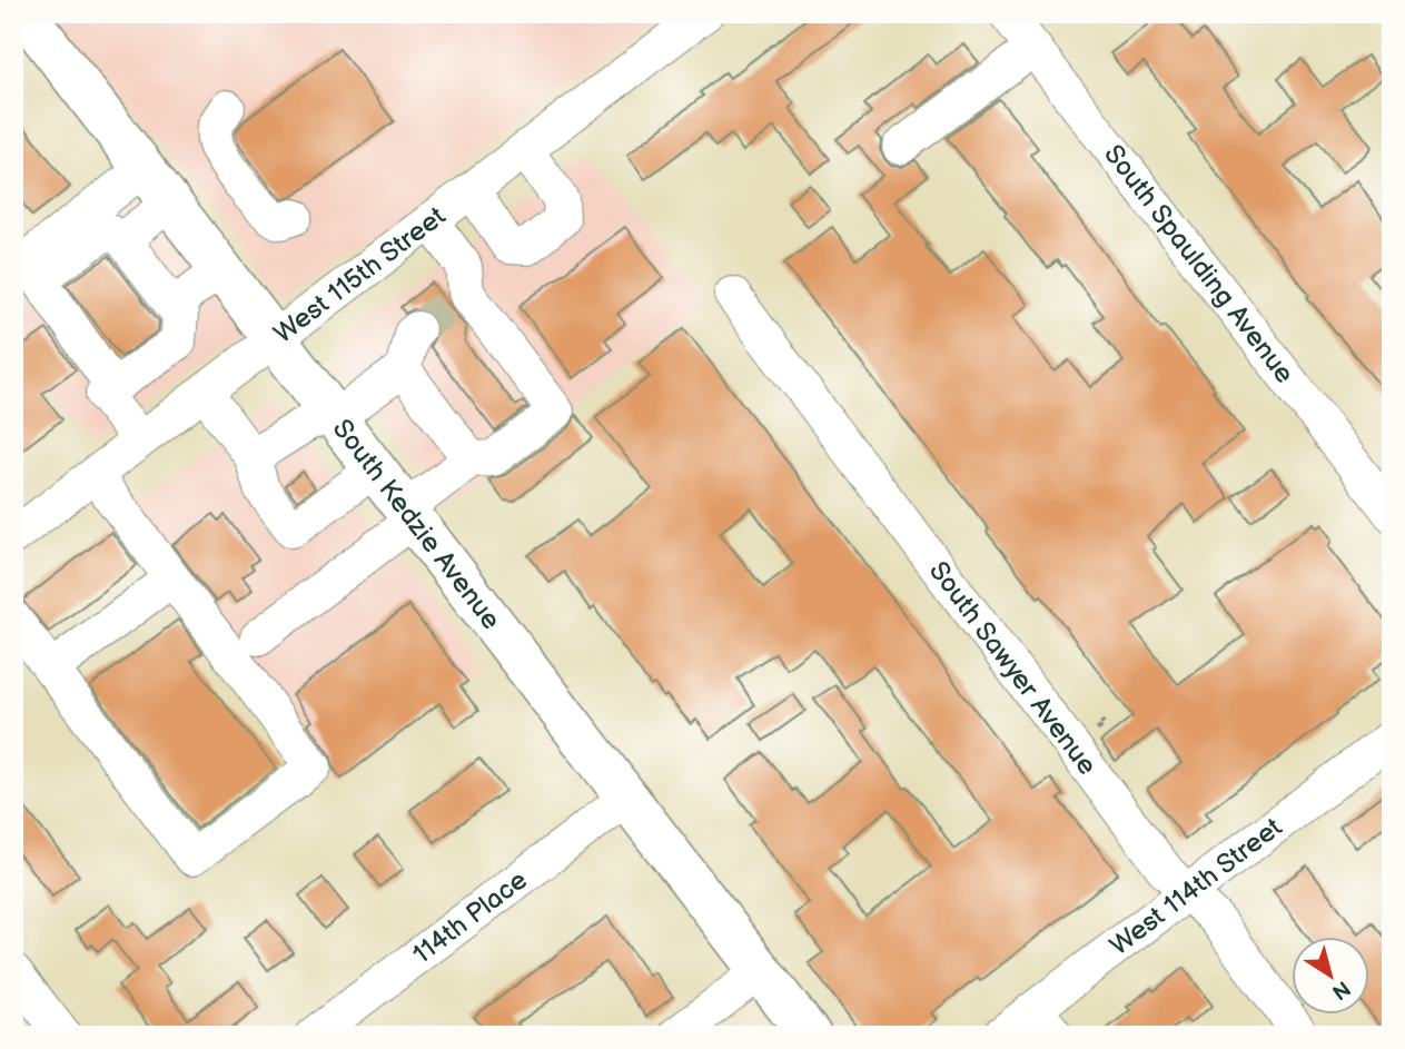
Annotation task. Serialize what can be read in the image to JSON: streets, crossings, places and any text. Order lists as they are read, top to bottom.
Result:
{
  "streets": {
    "main road": ["South Kedzie Avenue"],
    "street": [
      "South Spaulding Avenue",
      "West 115th Street",
      "South Sawyer Avenue",
      "West 114th Street",
      "114th Place"
    ]
  },
  "crossings": [
    ["West 115th Street", "South Kedzie Avenue"],
    ["South Kedzie Avenue", "114th Place"],
    ["South Sawyer Avenue", "West 114th Street"]
  ],
  "north": "bottom right"
}
